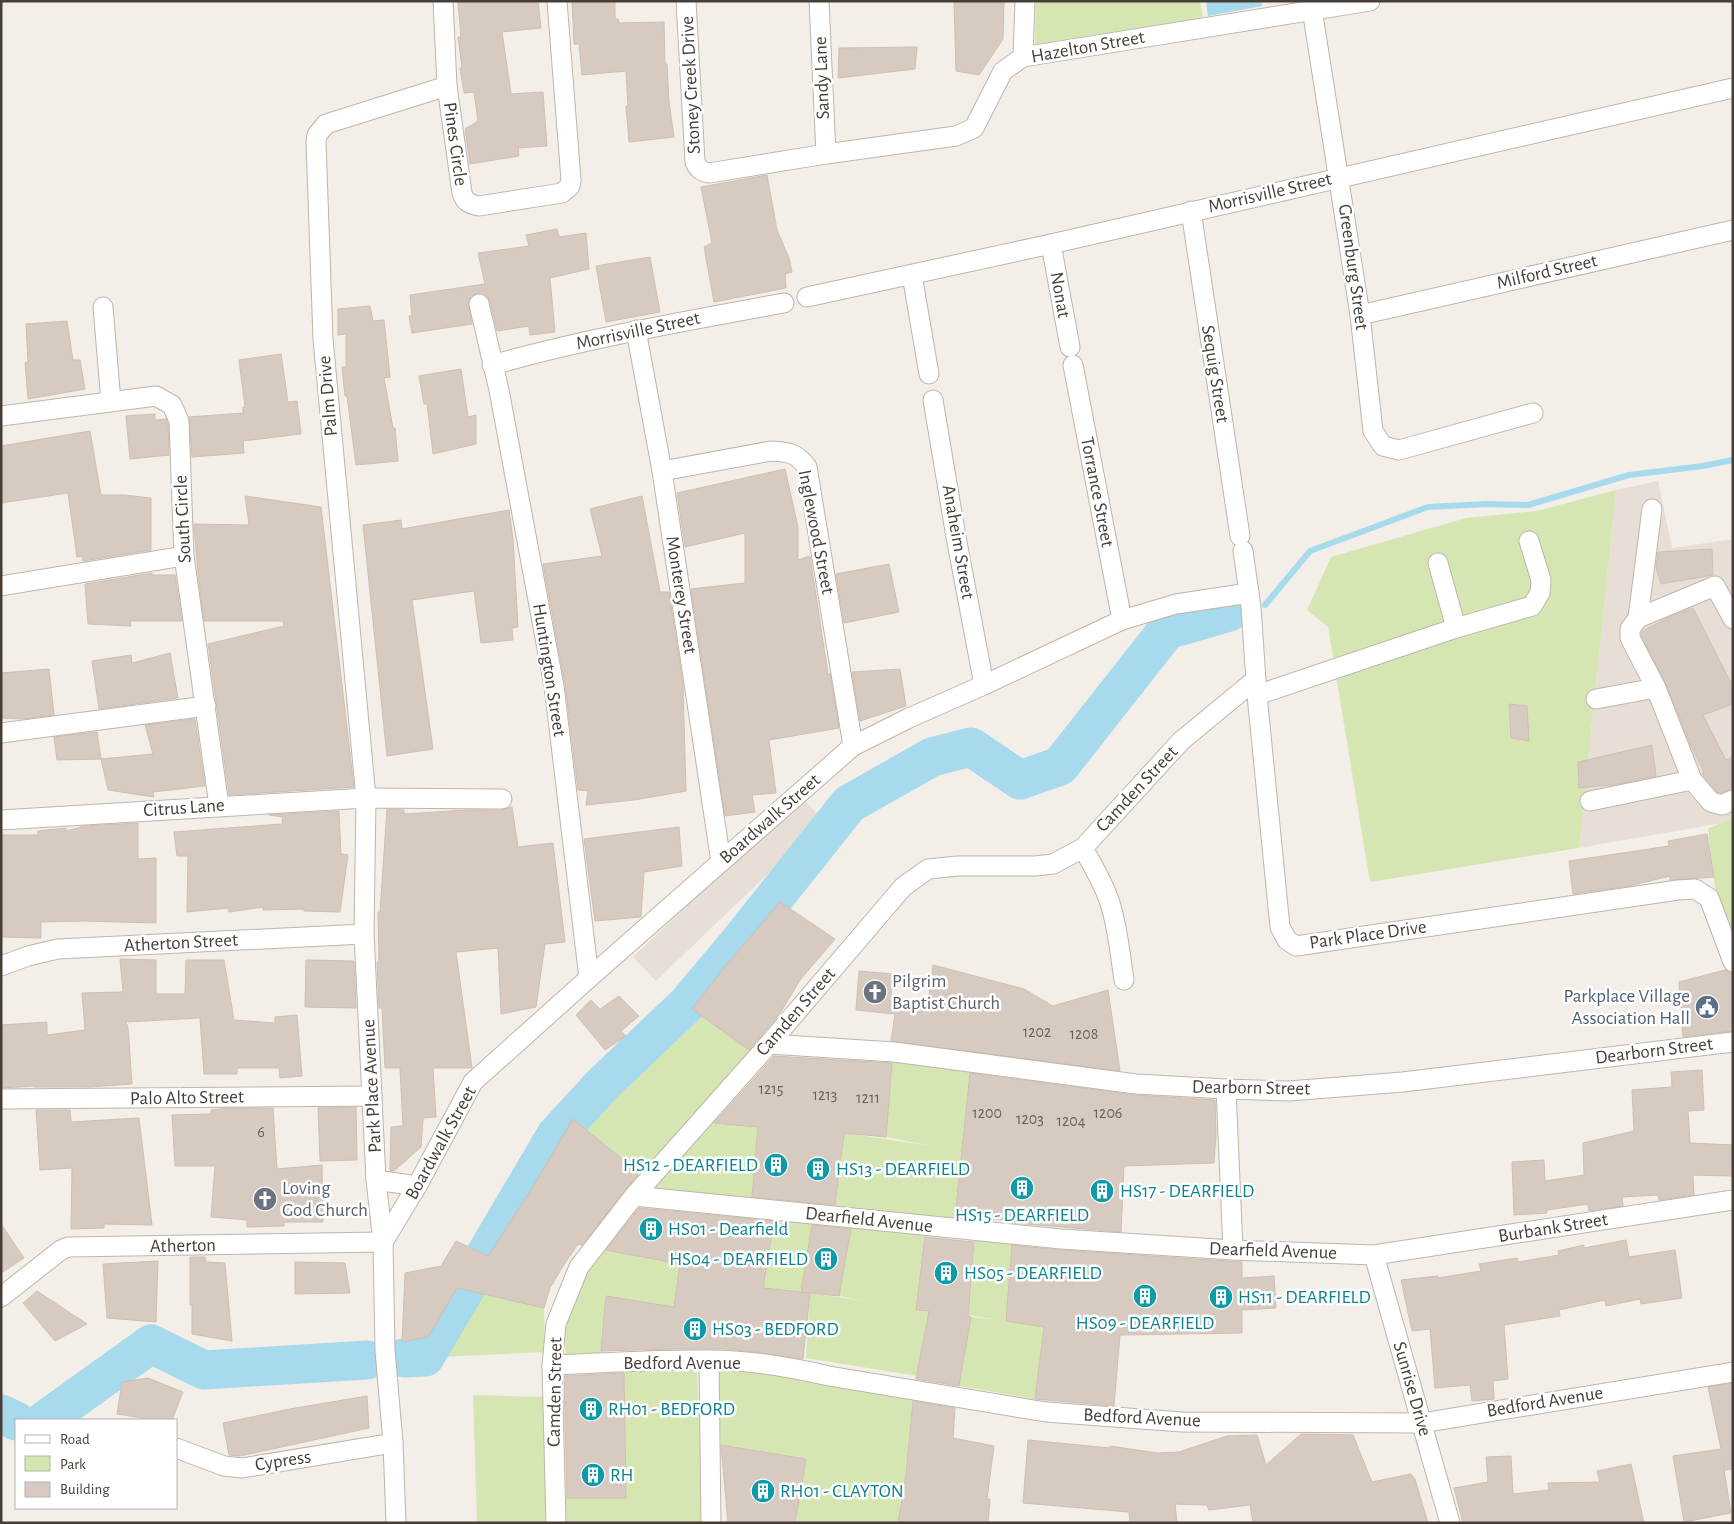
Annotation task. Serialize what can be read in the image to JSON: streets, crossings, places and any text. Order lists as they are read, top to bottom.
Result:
{
  "streets": {
    "street": [
      "Hazelton Street",
      "Sandy Lane",
      "Stoney Creek Drive",
      "Pines Circle",
      "Morrisville Street",
      "Greenburg Street",
      "Milford Street",
      "Nonat",
      "Sequig Street",
      "Palm Drive",
      "Torrance Street",
      "South Circle",
      "Inglewood Street",
      "Anaheim Street",
      "Monterey Street",
      "Huntington Street",
      "Camden Street",
      "Citrus Lane",
      "Boardwalk Street",
      "Park Place Drive",
      "Atherton Street",
      "Dearborn Street",
      "Park Place Avenue",
      "Palo Alto Street",
      "Dearfield Avenue",
      "Burbank Street",
      "Atherton",
      "Bedford Avenue",
      "Sunrise Drive",
      "Cypress"
    ]
  },
  "crossings": [
    ["Hazelton Street", "Sandy Lane"],
    ["Hazelton Street", "Stoney Creek Drive"],
    ["Hazelton Street", "Greenburg Street"],
    ["Pines Circle", "Palm Drive"],
    ["Morrisville Street", "Greenburg Street"],
    ["Morrisville Street", "Nonat"],
    ["Morrisville Street", "Sequig Street"],
    ["Morrisville Street", "Monterey Street"],
    ["Morrisville Street", "Huntington Street"],
    ["Greenburg Street", "Milford Street"],
    ["Nonat", "Torrance Street"],
    ["Sequig Street", "Boardwalk Street"],
    ["Sequig Street", "Park Place Drive"],
    ["Palm Drive", "Citrus Lane"],
    ["Palm Drive", "Park Place Avenue"],
    ["Torrance Street", "Boardwalk Street"],
    ["South Circle", "Citrus Lane"],
    ["Inglewood Street", "Monterey Street"],
    ["Inglewood Street", "Boardwalk Street"],
    ["Anaheim Street", "Boardwalk Street"],
    ["Monterey Street", "Boardwalk Street"],
    ["Huntington Street", "Boardwalk Street"],
    ["Camden Street", "Park Place Drive"],
    ["Camden Street", "Dearborn Street"],
    ["Camden Street", "Dearfield Avenue"],
    ["Camden Street", "Bedford Avenue"],
    ["Citrus Lane", "Park Place Avenue"],
    ["Boardwalk Street", "Park Place Drive"],
    ["Boardwalk Street", "Park Place Avenue"],
    ["Boardwalk Street", "Atherton"],
    ["Atherton Street", "Park Place Avenue"],
    ["Park Place Avenue", "Palo Alto Street"],
    ["Park Place Avenue", "Atherton"],
    ["Park Place Avenue", "Cypress"],
    ["Dearfield Avenue", "Burbank Street"],
    ["Dearfield Avenue", "Sunrise Drive"],
    ["Burbank Street", "Sunrise Drive"],
    ["Bedford Avenue", "Sunrise Drive"]
  ],
  "places": {
    "church": ["Pilgrim Baptist Church", "Loving God Church"],
    "public building": ["Parkplace Village Association Hall"],
    "building": [
      "HS12 - DEARFIELD",
      "HS13 - DEARFIELD",
      "HS15 - DEARFIELD",
      "HS17 - DEARFIELD",
      "HS01 - Dearfield",
      "HS04 - DEARFIELD",
      "HS05 - DEARFIELD",
      "HS09 - DEARFIELD",
      "HS11 - DEARFIELD",
      "HS03 - BEDFORD",
      "RH01 - BEDFORD",
      "RH",
      "RH01 - CLAYTON"
    ]
  },
  "house_numbers": [
    "1202",
    "1208",
    "1215",
    "1213",
    "1211",
    "1200",
    "1206",
    "1203",
    "1204",
    "6"
  ],
  "legend": ["Road", "Park", "Building"]
}
